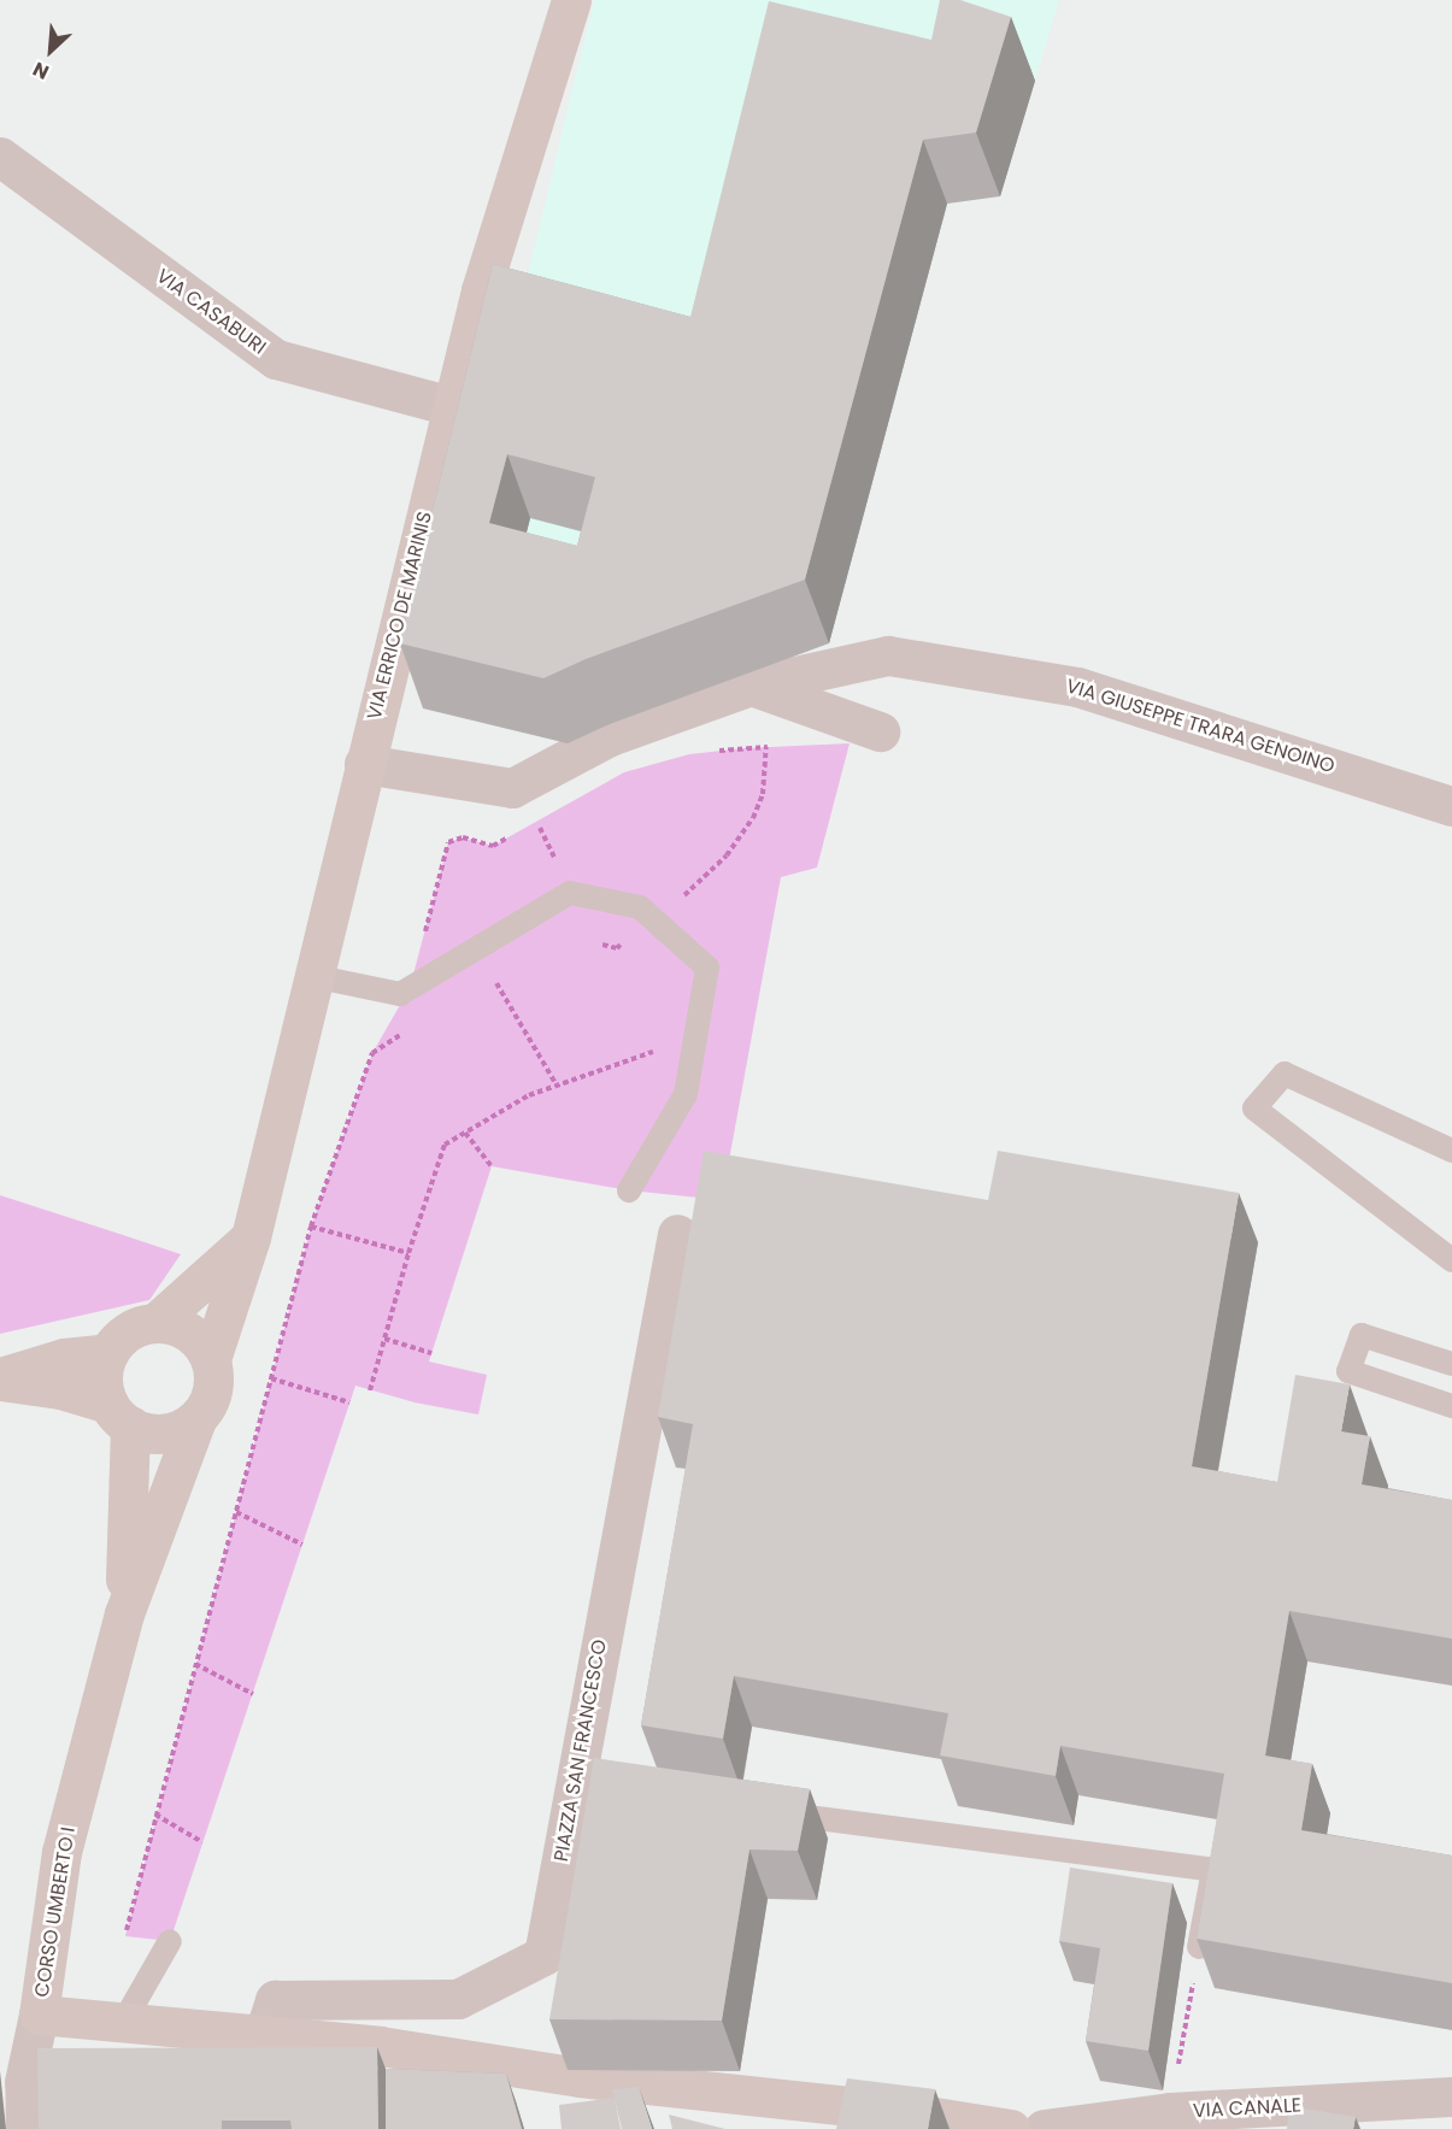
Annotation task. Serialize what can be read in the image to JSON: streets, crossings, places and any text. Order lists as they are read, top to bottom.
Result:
{
  "streets": {
    "main road": ["VIA ERRICO DE MARINIS", "CORSO UMBERTO I"],
    "street": [
      "VIA CASABURI",
      "VIA GIUSEPPE TRARA GENOINO",
      "PIAZZA SAN FRANCESCO",
      "VIA CANALE"
    ]
  },
  "crossings": [
    ["VIA CASABURI", "VIA ERRICO DE MARINIS"],
    ["VIA ERRICO DE MARINIS", "VIA GIUSEPPE TRARA GENOINO"],
    ["VIA ERRICO DE MARINIS", "CORSO UMBERTO I"]
  ],
  "north": "bottom left"
}
